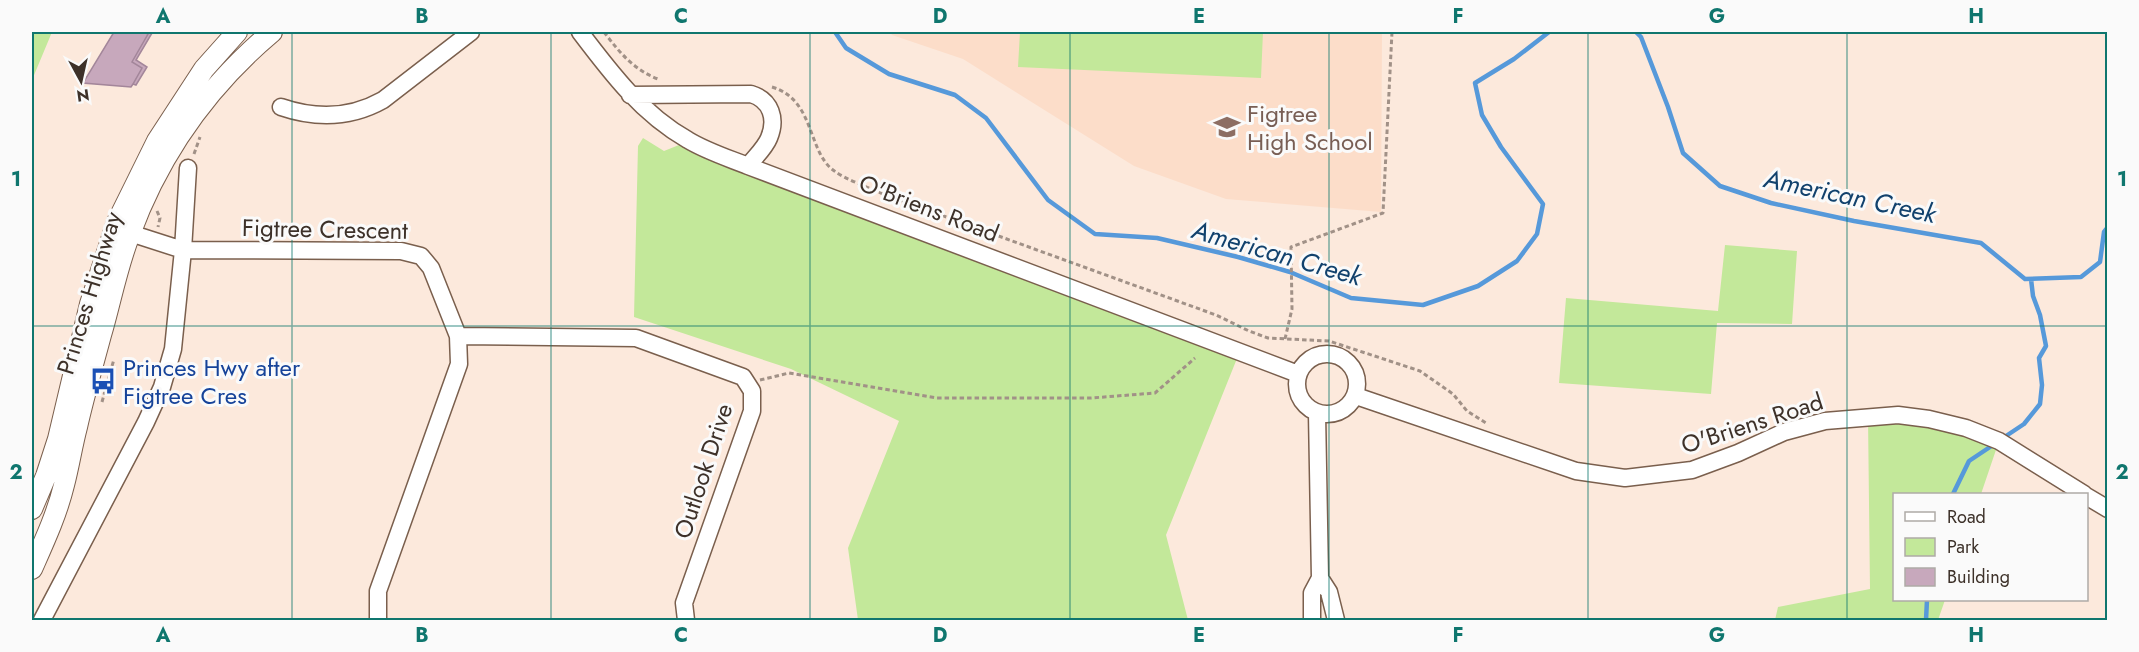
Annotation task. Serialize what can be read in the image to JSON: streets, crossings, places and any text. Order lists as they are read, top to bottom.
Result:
{
  "streets": {
    "main road": ["Princes Highway"],
    "street": ["O'Briens Road", "Figtree Crescent", "Outlook Drive"]
  },
  "crossings": [
    ["Figtree Crescent", "Princes Highway"],
    ["Figtree Crescent", "Outlook Drive"]
  ],
  "water": ["American Creek"],
  "places": {
    "school or university": ["Figtree High School"],
    "bus stop": ["Princes Hwy after Figtree Cres"]
  },
  "legend": ["Road", "Park", "Building"],
  "north": "bottom",
  "grid": {
    "columns": [
      "A",
      "B",
      "C",
      "D",
      "E",
      "F",
      "G",
      "H"
    ],
    "rows": ["1", "2"]
  }
}
